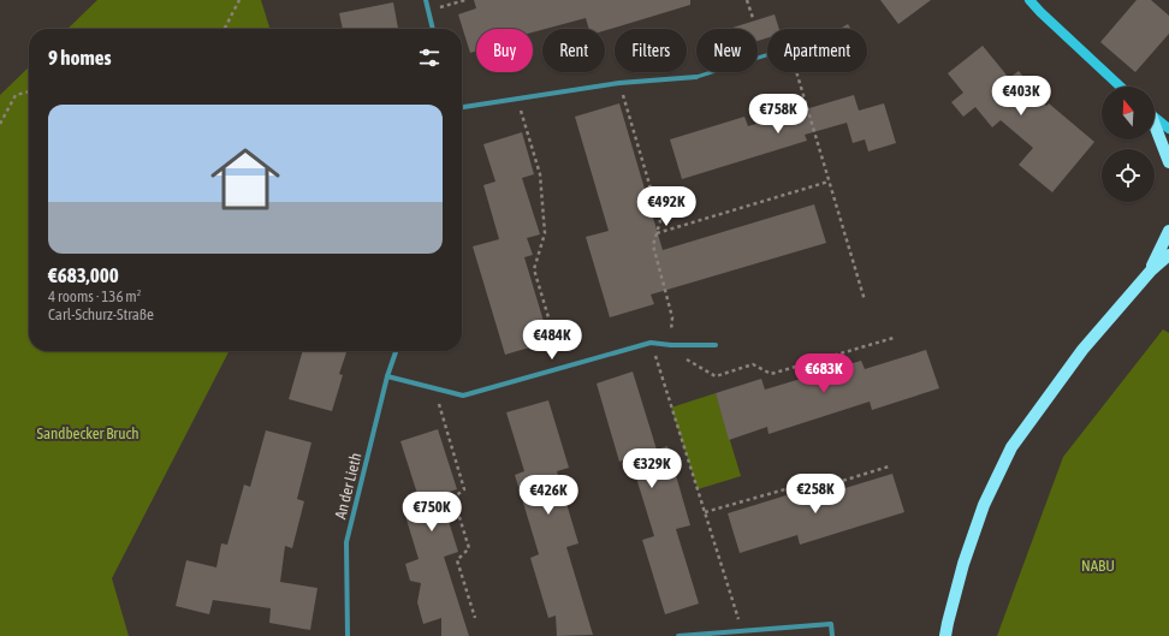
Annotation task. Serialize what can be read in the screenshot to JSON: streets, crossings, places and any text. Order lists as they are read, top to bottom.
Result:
{
  "streets": {
    "street": ["An der Lieth"]
  },
  "parks": ["Sandbecker Bruch", "NABU"],
  "north": "top",
  "page": {
    "chip": [
      "Buy",
      "Rent",
      "Filters",
      "New",
      "Apartment"
    ],
    "heading": "9 homes",
    "price": [
      "€403K",
      "€758K",
      "€492K",
      "€484K",
      "€683K",
      "€329K",
      "€258K",
      "€426K",
      "€750K"
    ],
    "list": [
      {
        "name": "€683,000",
        "note": "4 rooms · 136 m² · Carl-Schurz-Straße"
      }
    ]
  }
}
